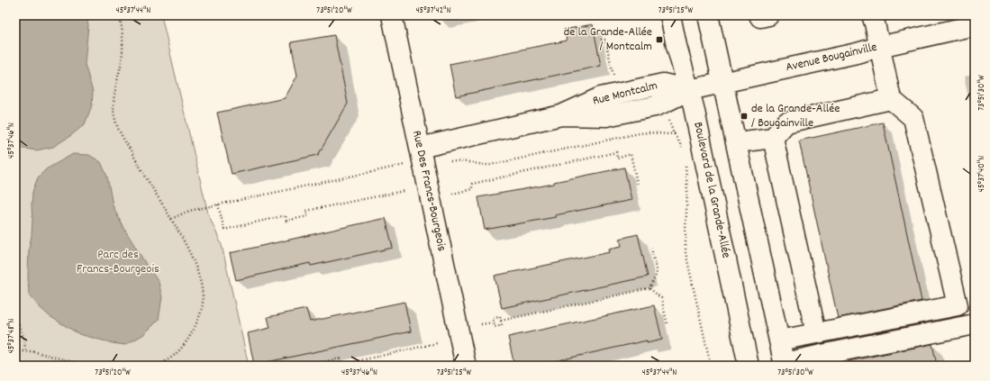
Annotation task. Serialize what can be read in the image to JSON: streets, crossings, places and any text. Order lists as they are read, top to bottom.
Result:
{
  "streets": {
    "street": [
      "Avenue Bougainville",
      "Rue Montcalm",
      "Boulevard de la Grande-Allée",
      "Rue Des Francs-Bourgeois"
    ]
  },
  "crossings": [
    ["Avenue Bougainville", "Rue Montcalm"],
    ["Avenue Bougainville", "Boulevard de la Grande-Allée"],
    ["Rue Montcalm", "Boulevard de la Grande-Allée"],
    ["Rue Montcalm", "Rue Des Francs-Bourgeois"]
  ],
  "parks": ["Parc des Francs-Bourgeois"],
  "places": {
    "transit": ["de la Grande-Allée / Montcalm", "de la Grande-Allée / Bougainville"]
  },
  "coordinates": [
    "45°37'44\"N",
    "73°51'20\"W",
    "45°37'42\"N",
    "73°51'25\"W",
    "73°51'30\"W",
    "45°37'46\"N",
    "45°37'40\"N",
    "45°37'48\"N"
  ]
}
